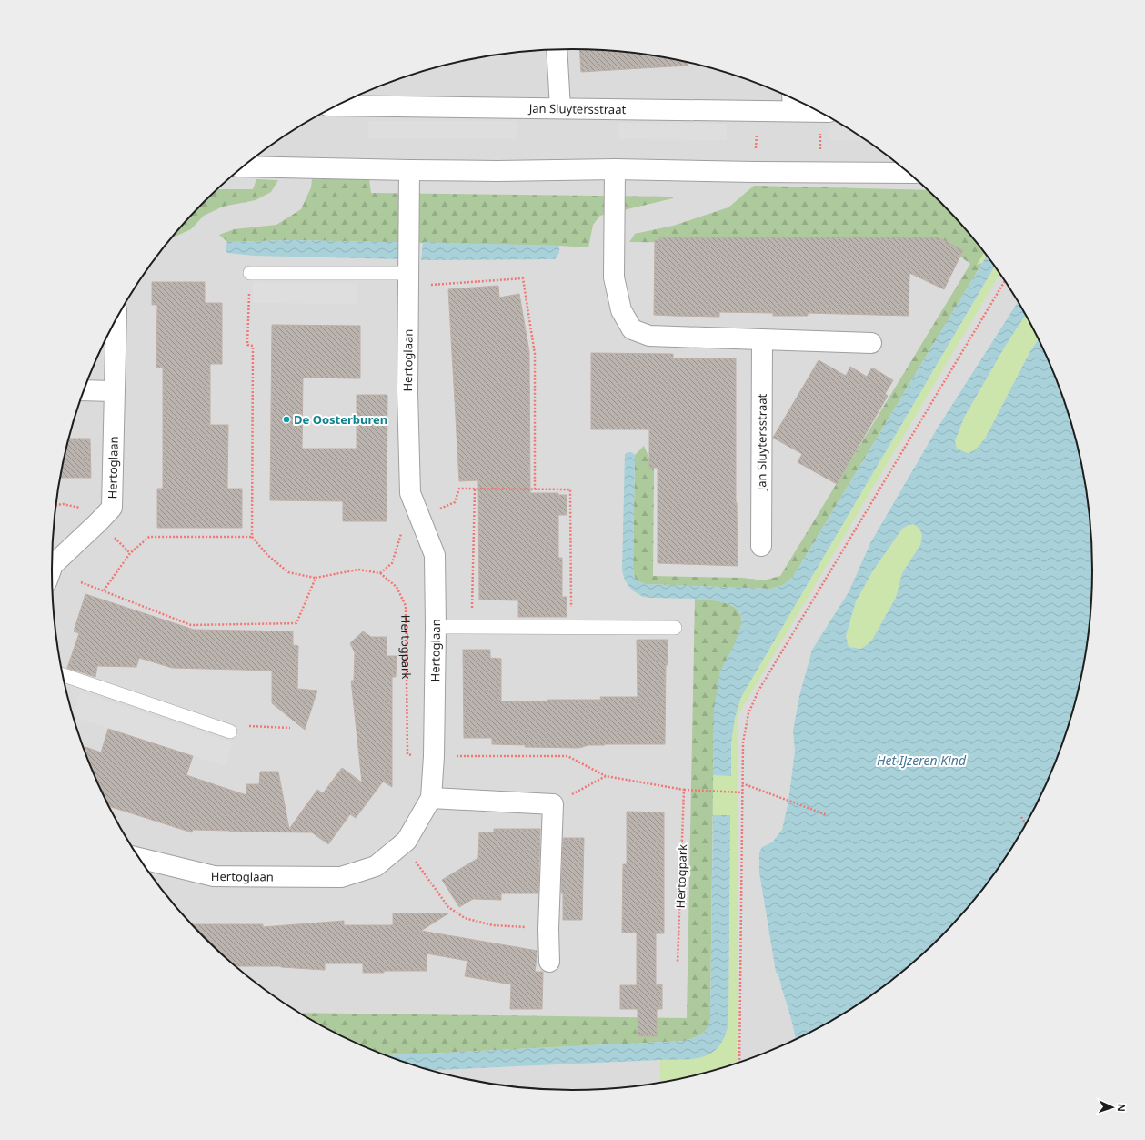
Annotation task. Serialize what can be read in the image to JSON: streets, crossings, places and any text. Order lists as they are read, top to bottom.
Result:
{
  "streets": {
    "street": ["Jan Sluytersstraat", "Hertoglaan"],
    "path": ["Hertogpark"]
  },
  "crossings": [
    ["Hertoglaan", "Hertogpark"]
  ],
  "water": ["Het IJzeren Kind"],
  "places": ["De Oosterburen"],
  "north": "right"
}
